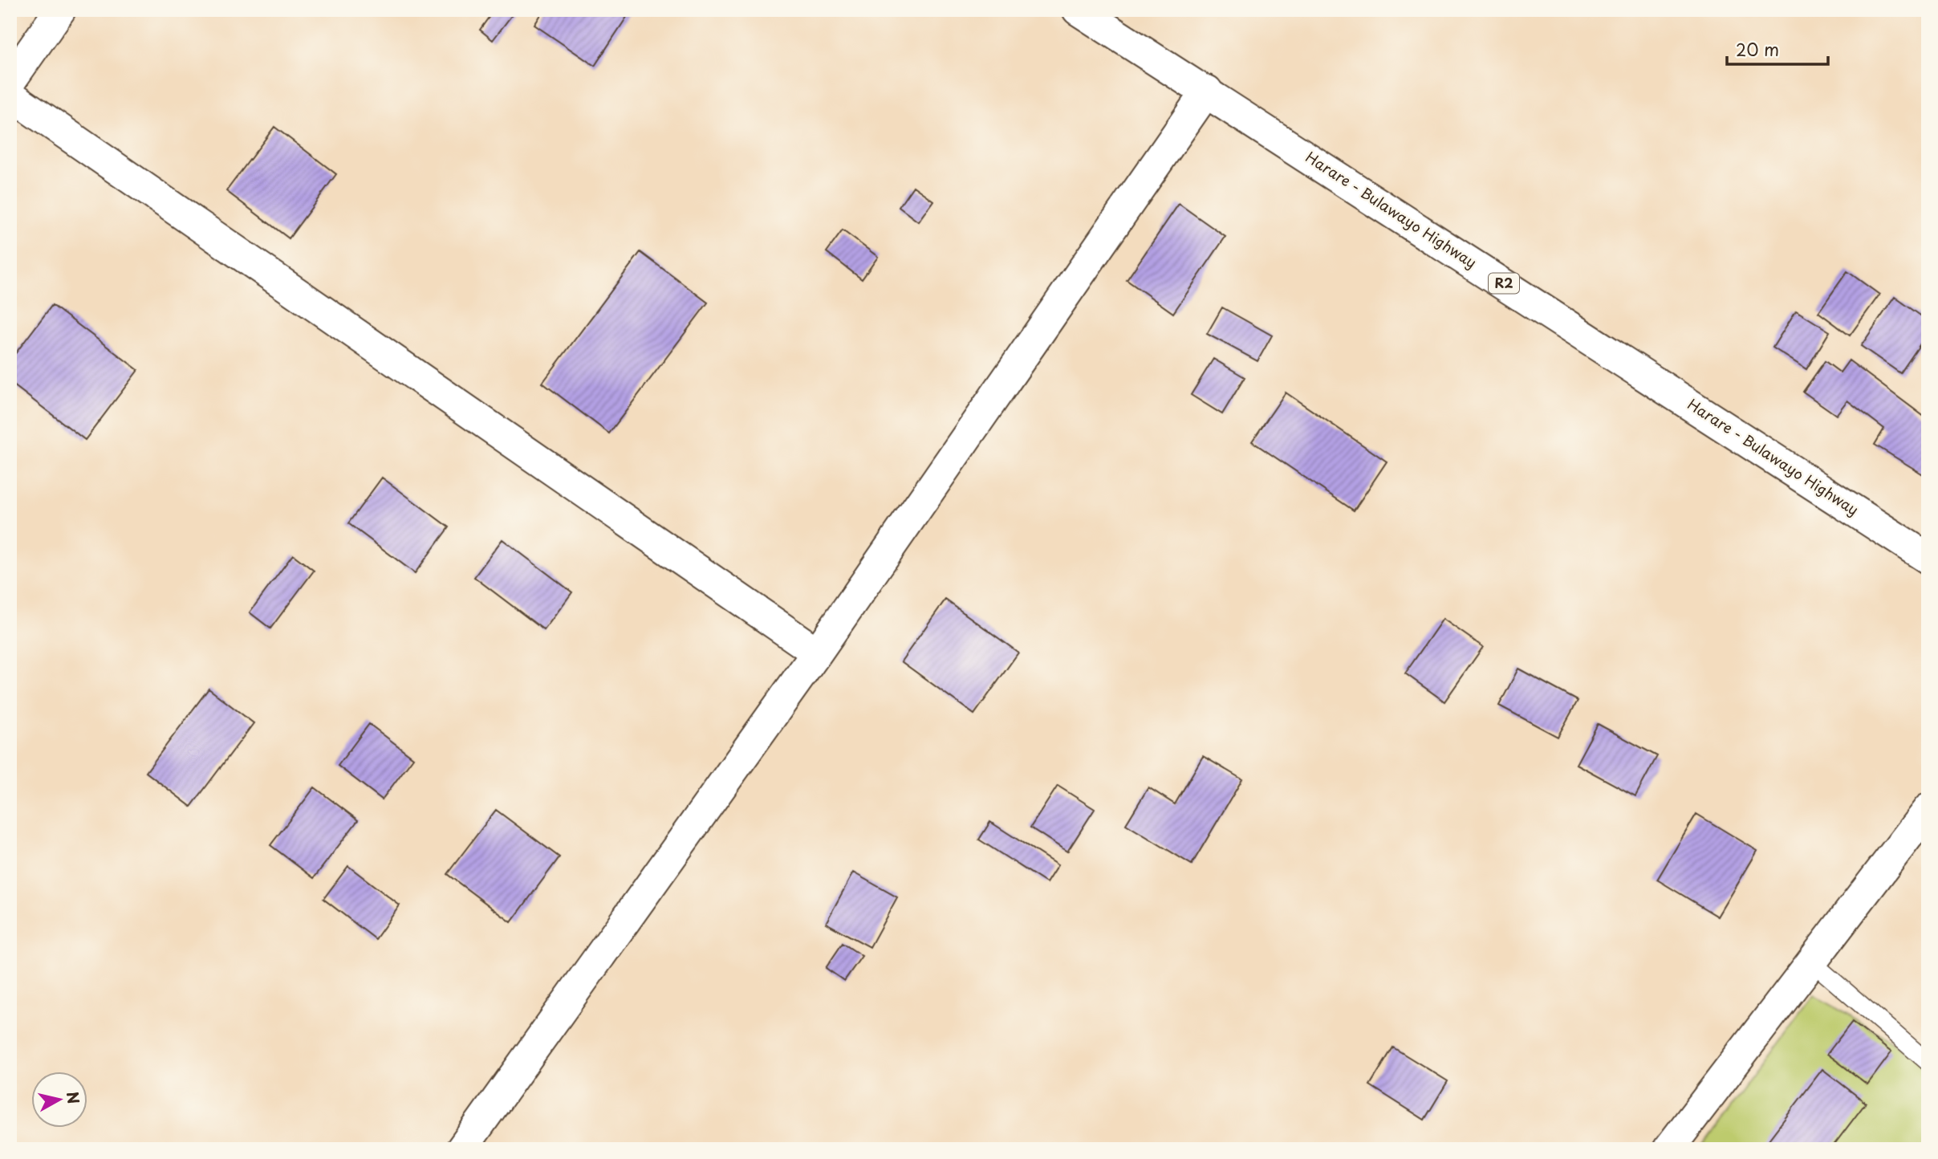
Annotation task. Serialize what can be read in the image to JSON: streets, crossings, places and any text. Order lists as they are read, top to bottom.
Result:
{
  "streets": {
    "main road": ["Harare - Bulawayo Highway", "R2"]
  },
  "scale_bar": "20 m",
  "north": "right"
}
